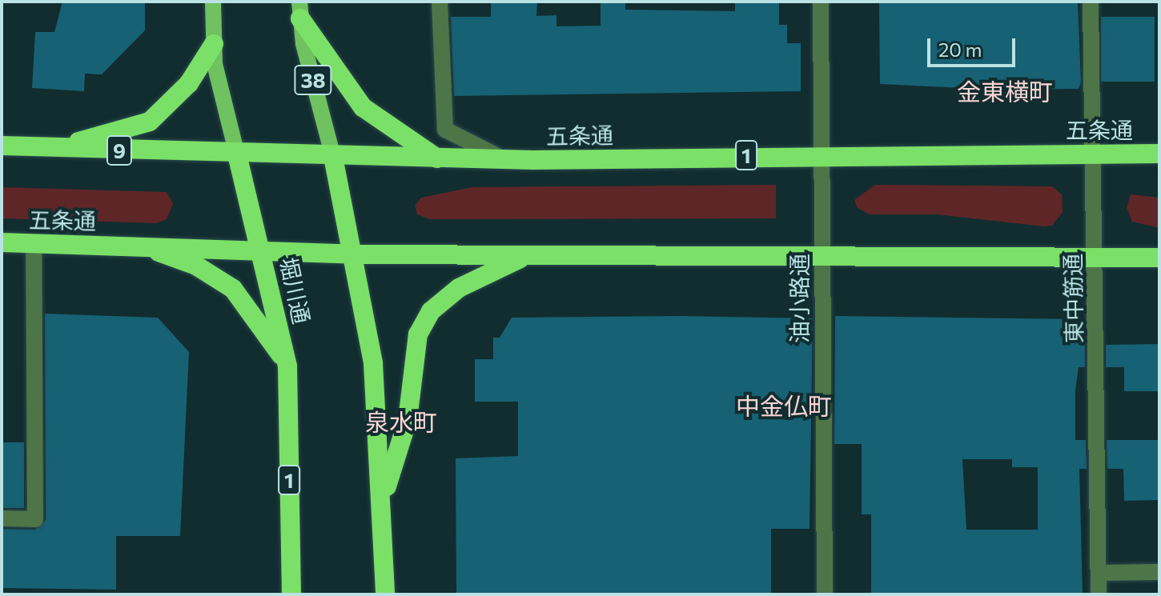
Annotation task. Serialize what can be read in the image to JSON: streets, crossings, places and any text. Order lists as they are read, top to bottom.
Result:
{
  "streets": {
    "highway": [
      "五条通",
      "9",
      "1",
      "堀川通"
    ],
    "main road": ["38"],
    "street": ["油小路通", "東中筋通"]
  },
  "crossings": [
    ["38", "五条通"],
    ["五条通", "堀川通"],
    ["五条通", "油小路通"],
    ["五条通", "東中筋通"]
  ],
  "districts": ["金東横町", "中金仏町", "泉水町"],
  "scale_bar": "20 m"
}
